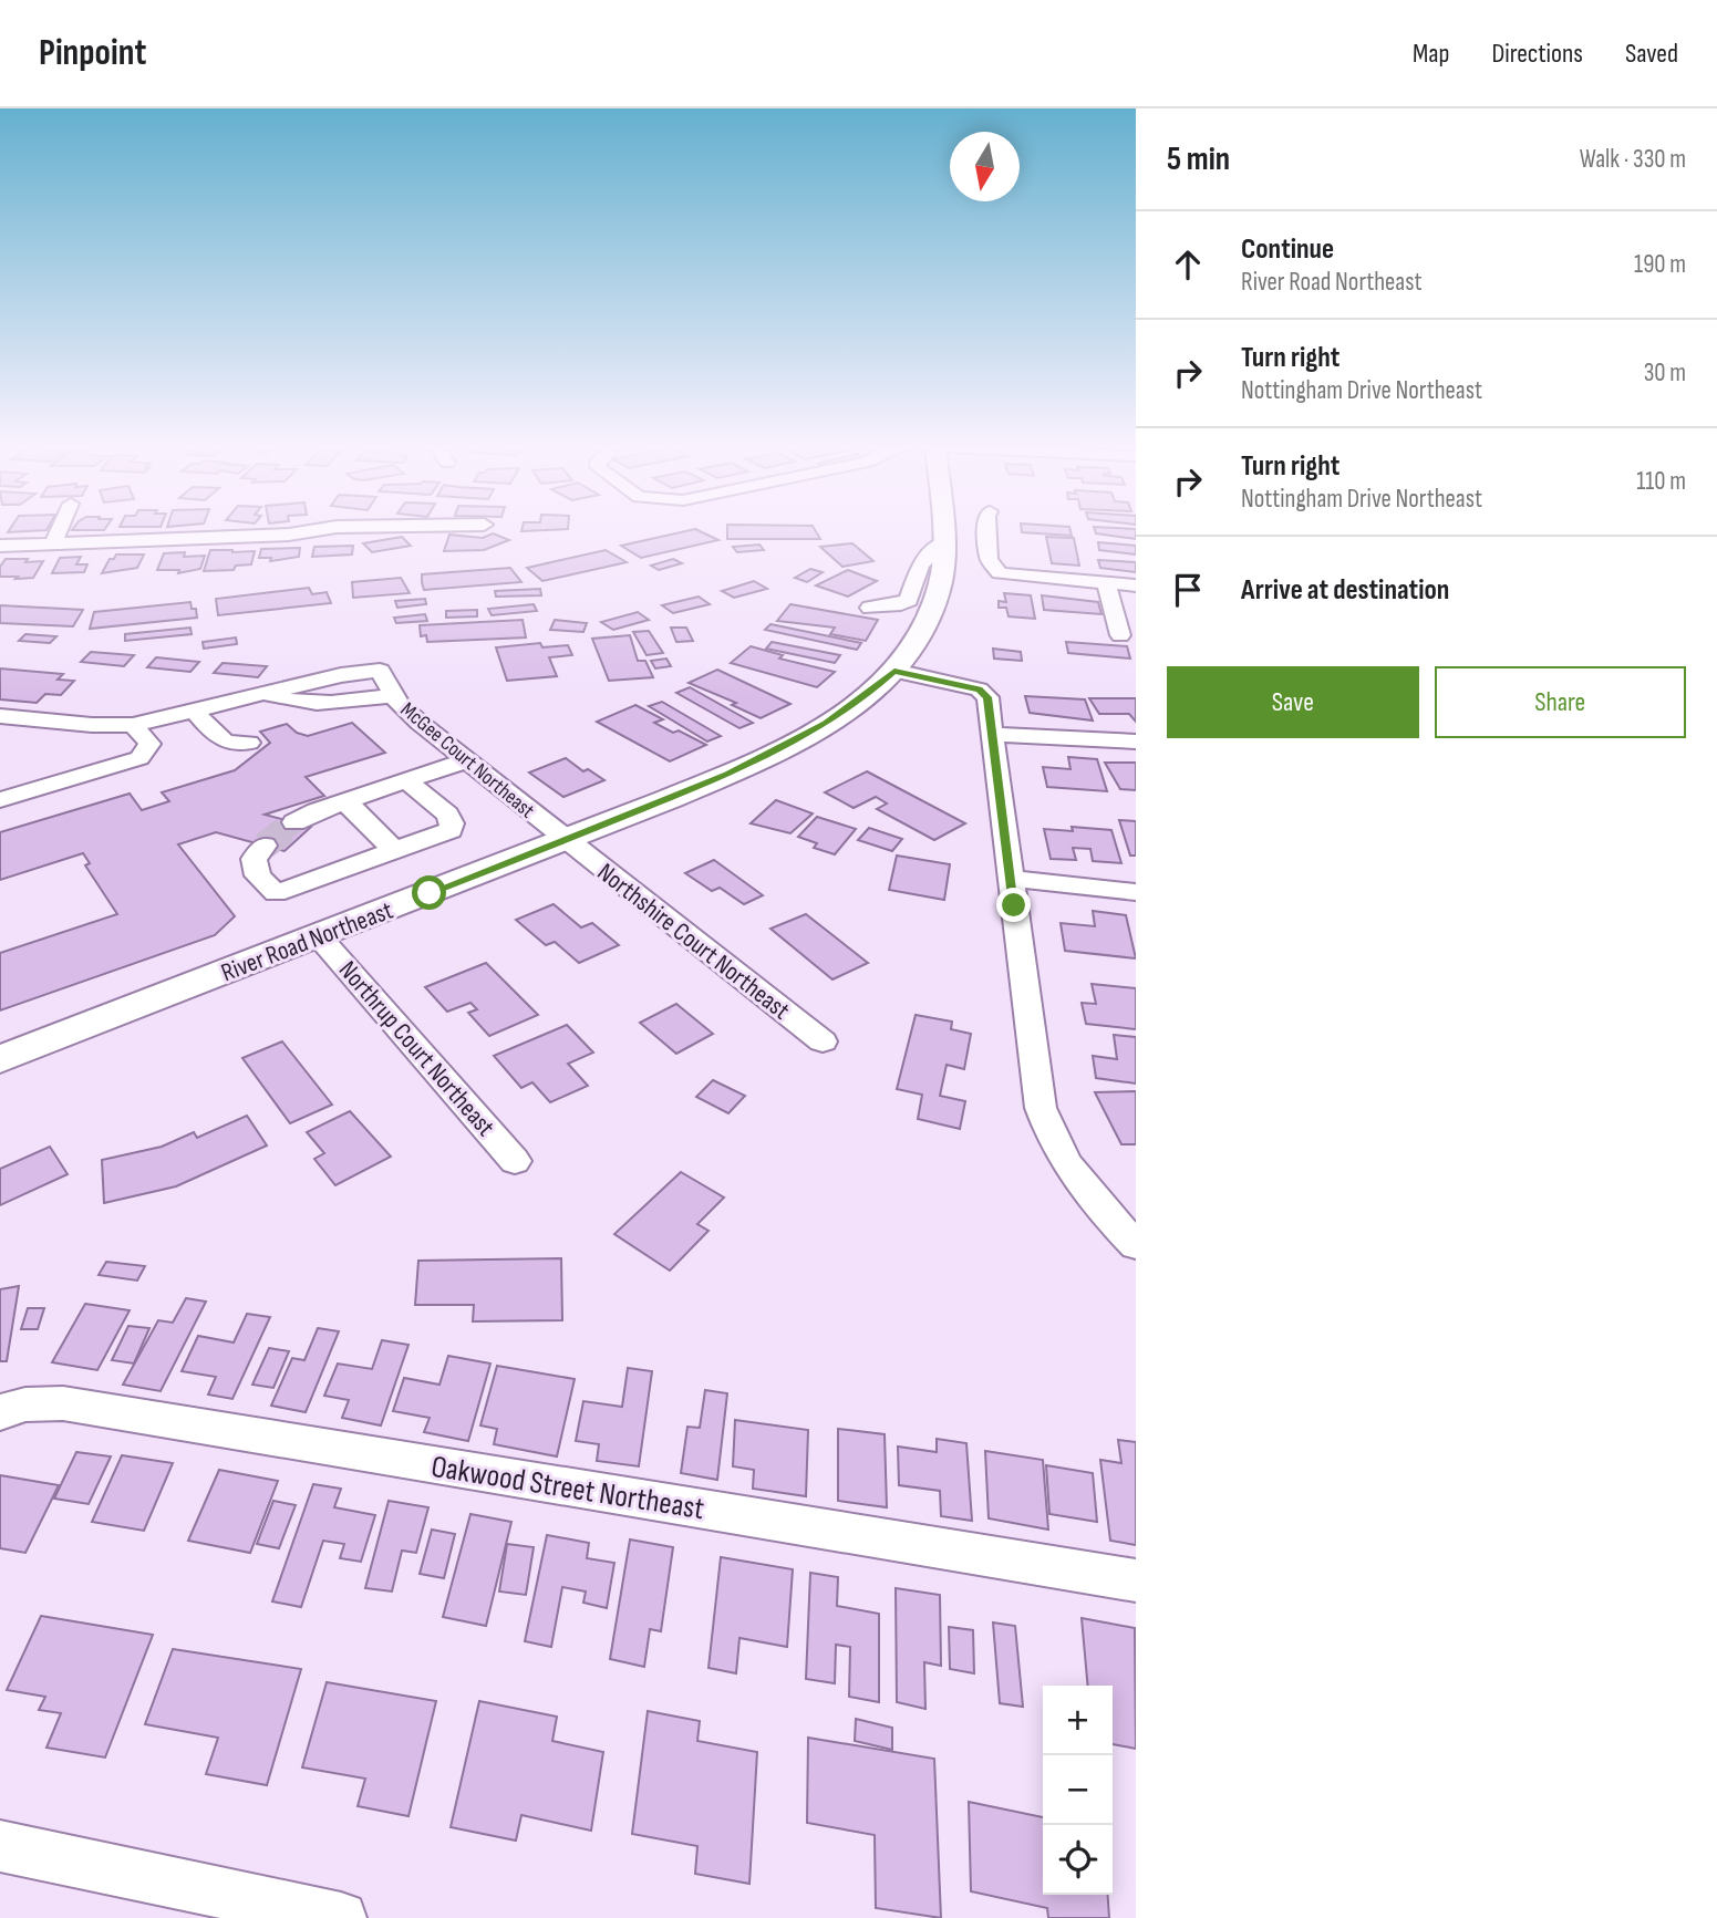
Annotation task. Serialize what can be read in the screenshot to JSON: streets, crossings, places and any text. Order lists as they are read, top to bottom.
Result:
{
  "streets": {
    "main road": ["River Road Northeast"],
    "street": [
      "McGee Court Northeast",
      "Northshire Court Northeast",
      "Northrup Court Northeast",
      "Oakwood Street Northeast"
    ]
  },
  "crossings": [
    ["McGee Court Northeast", "River Road Northeast"],
    ["McGee Court Northeast", "Northshire Court Northeast"],
    ["River Road Northeast", "Northshire Court Northeast"],
    ["River Road Northeast", "Northrup Court Northeast"]
  ],
  "north": "bottom",
  "page": {
    "header": "Pinpoint",
    "nav": ["Map", "Directions", "Saved"],
    "heading": ["5 min", "Walk · 330 m"],
    "list": [
      ["Continue", "River Road Northeast", "190 m"],
      ["Turn right", "Nottingham Drive Northeast", "30 m"],
      ["Turn right", "Nottingham Drive Northeast", "110 m"],
      "Arrive at destination"
    ],
    "buttons": ["Save", "Share"],
    "map_buttons": ["+", "−"]
  }
}
